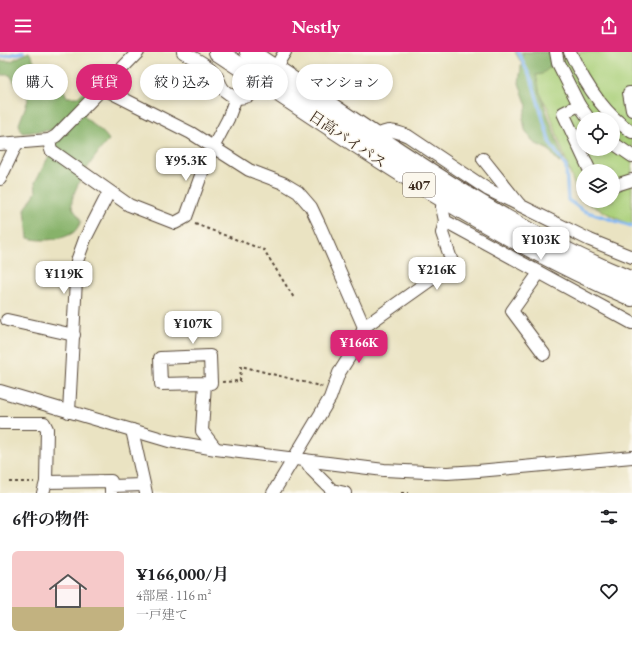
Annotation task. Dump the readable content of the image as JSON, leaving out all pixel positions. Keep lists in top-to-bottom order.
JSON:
{
  "streets": {
    "highway": ["日高バイパス", "407"]
  },
  "page": {
    "header": "Nestly",
    "chip": [
      "購入",
      "賃貸",
      "絞り込み",
      "新着",
      "マンション"
    ],
    "price": [
      "¥95.3K",
      "¥103K",
      "¥216K",
      "¥119K",
      "¥107K",
      "¥166K"
    ],
    "heading": "6件の物件",
    "list": [
      {
        "name": "¥166,000/月",
        "note": "4部屋 · 116 m² · 一戸建て"
      }
    ]
  }
}
